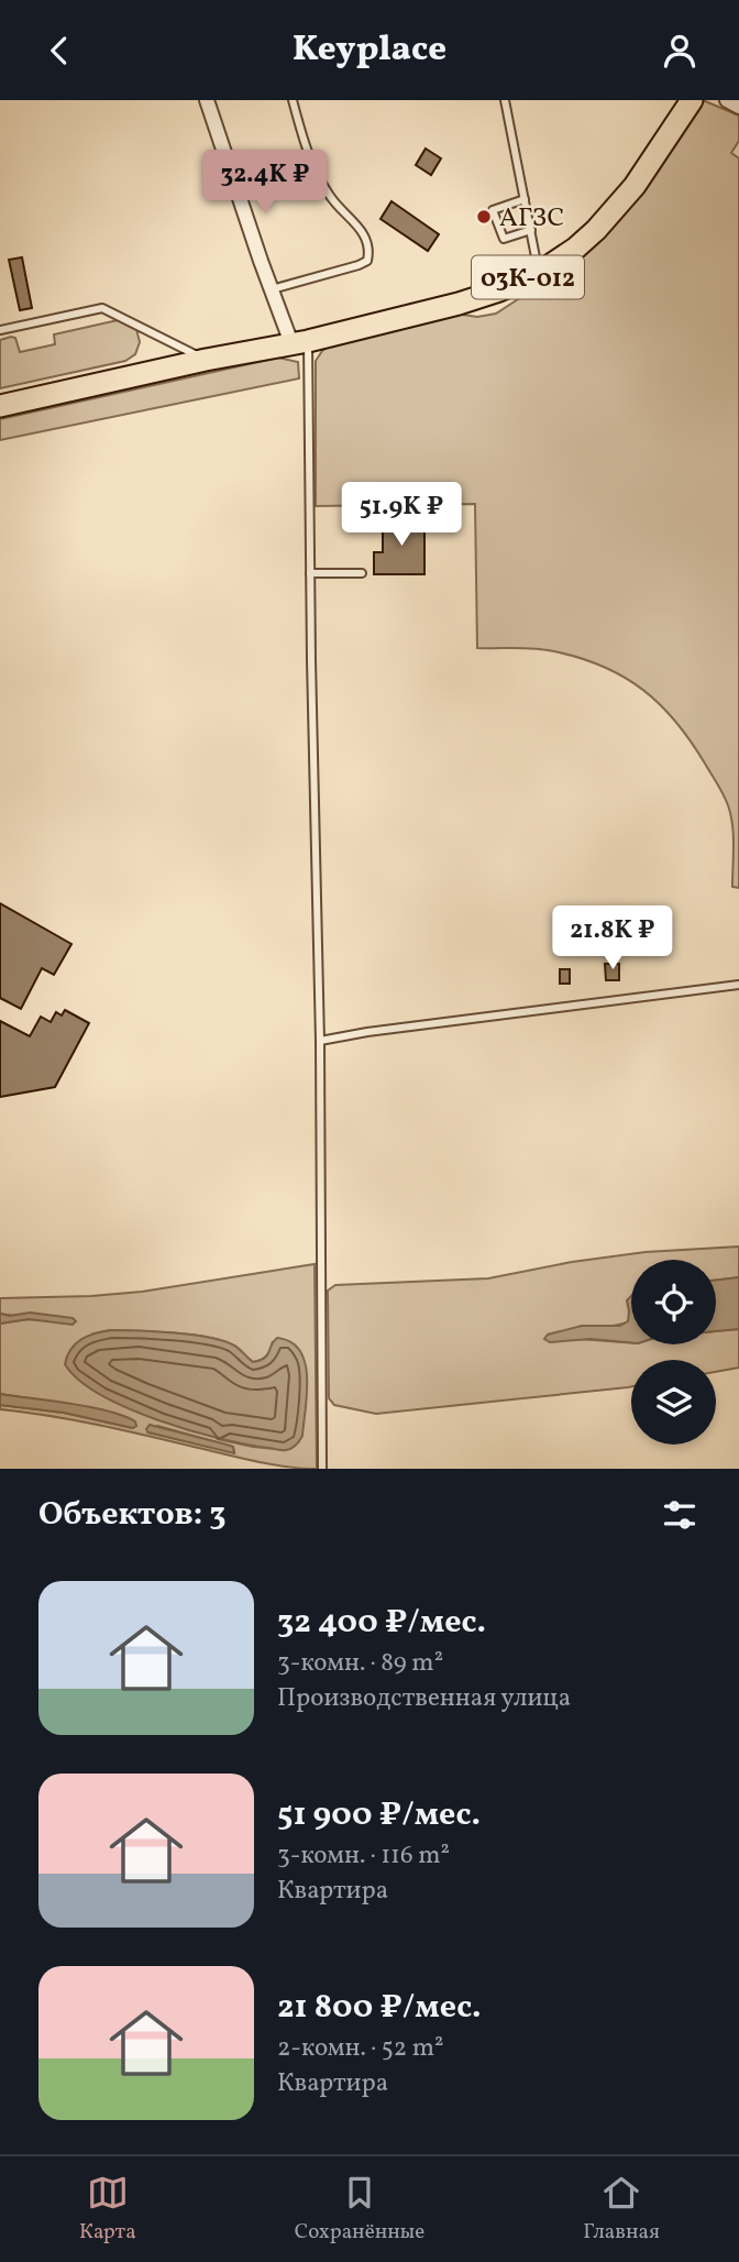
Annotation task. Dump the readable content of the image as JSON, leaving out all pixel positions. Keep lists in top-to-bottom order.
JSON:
{
  "streets": {
    "main road": ["03К-012"]
  },
  "places": ["АГЗС"],
  "page": {
    "header": "Keyplace",
    "price": ["32.4K ₽", "51.9K ₽", "21.8K ₽"],
    "heading": "Объектов: 3",
    "list": [
      {
        "name": "32 400 ₽/мес.",
        "note": "3-комн. · 89 m² · Производственная улица"
      },
      {
        "name": "51 900 ₽/мес.",
        "note": "3-комн. · 116 m² · Квартира"
      },
      {
        "name": "21 800 ₽/мес.",
        "note": "2-комн. · 52 m² · Квартира"
      }
    ],
    "tabs": ["Карта", "Сохранённые", "Главная"]
  }
}
